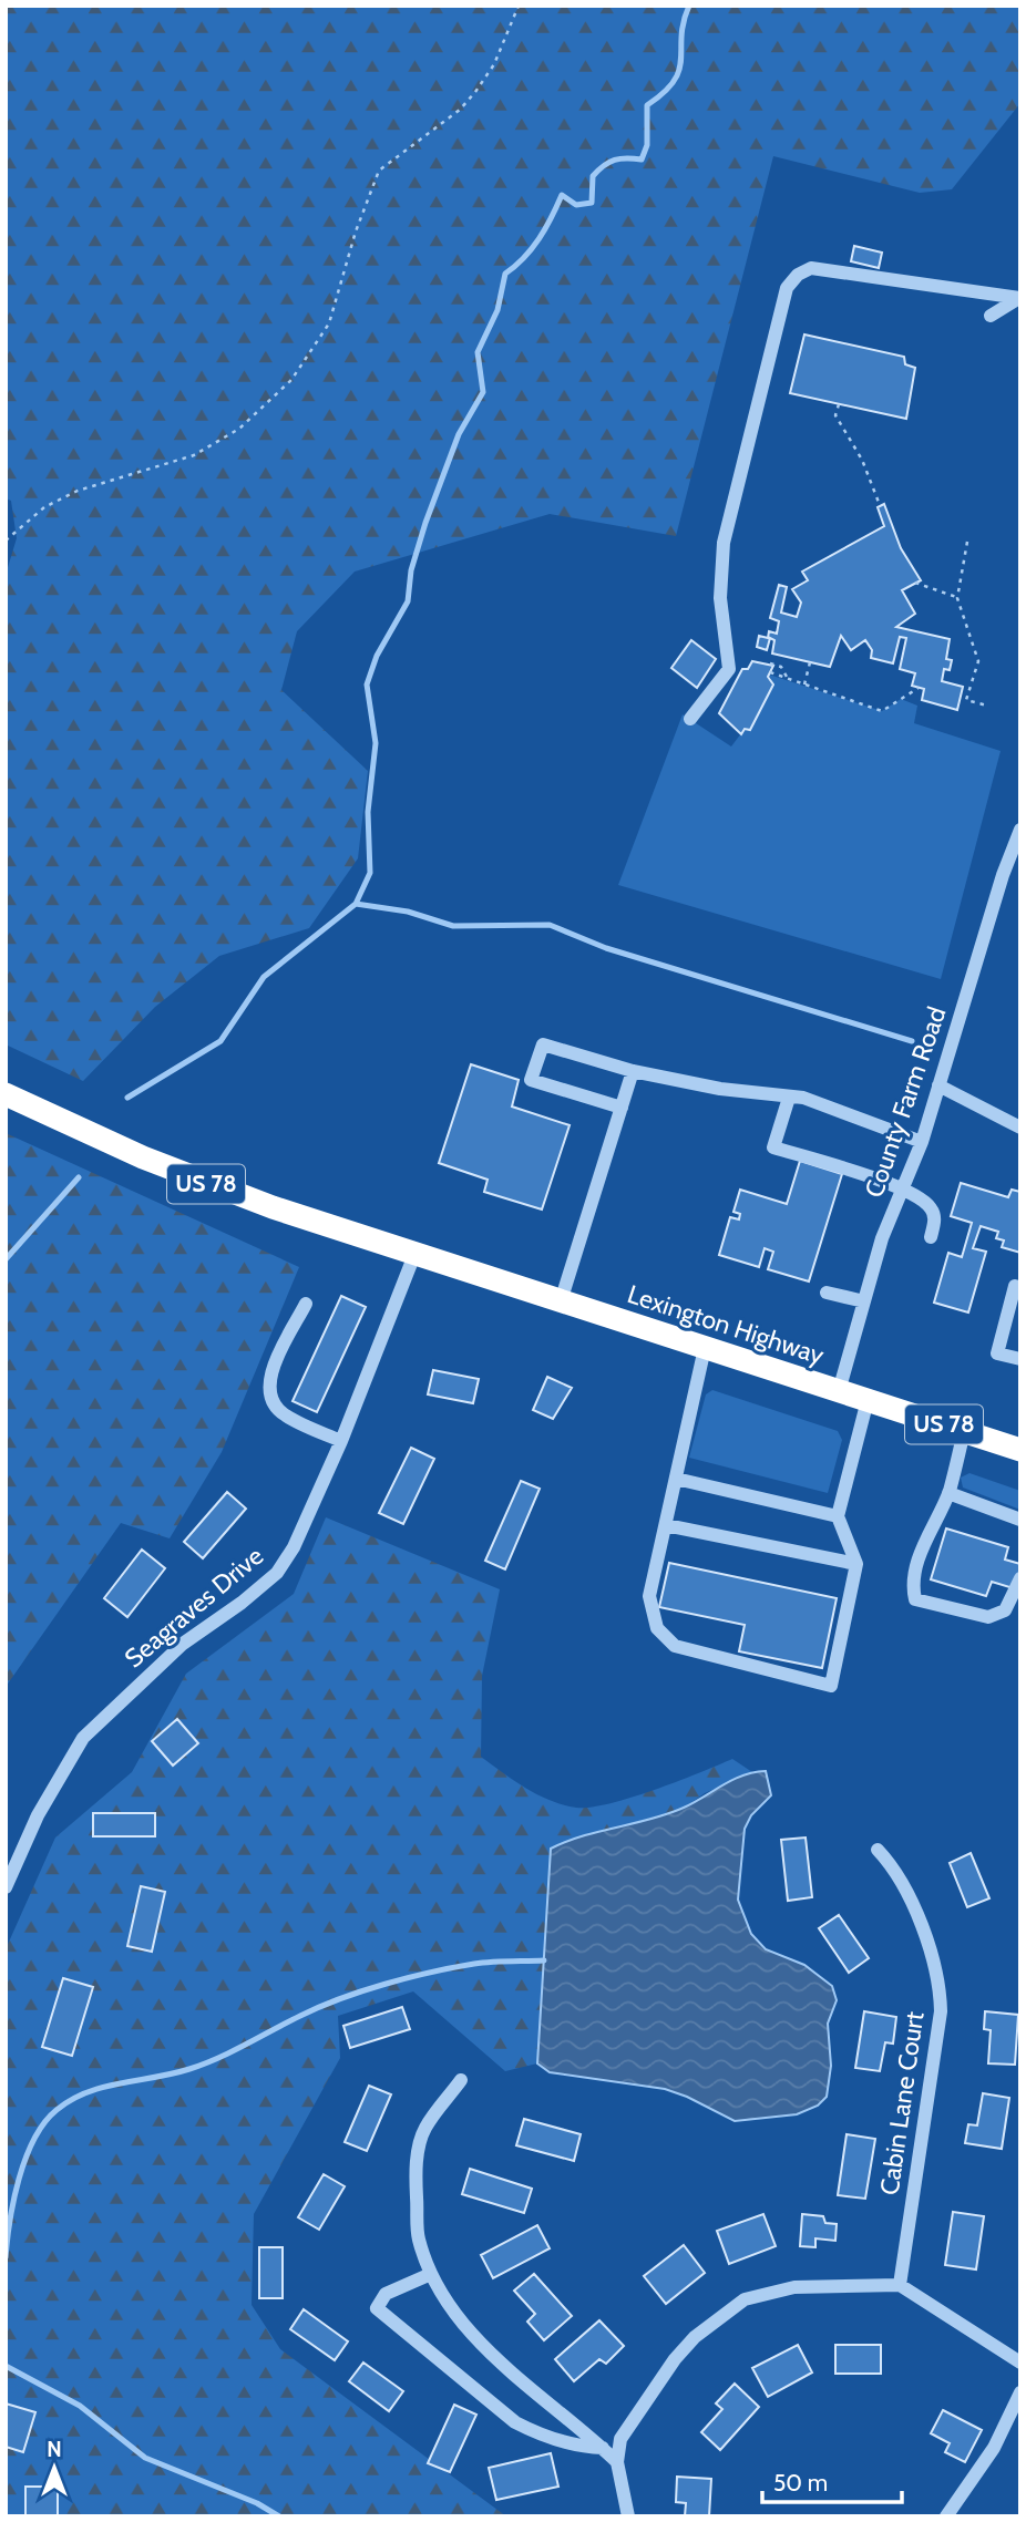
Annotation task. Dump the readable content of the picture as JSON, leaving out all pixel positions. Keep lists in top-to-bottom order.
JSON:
{
  "streets": {
    "highway": ["US 78", "Lexington Highway"],
    "street": ["County Farm Road", "Seagraves Drive", "Cabin Lane Court"]
  },
  "crossings": [
    ["County Farm Road", "Lexington Highway"],
    ["US 78", "Lexington Highway"],
    ["US 78", "Seagraves Drive"],
    ["Lexington Highway", "Seagraves Drive"]
  ],
  "scale_bar": "50 m",
  "north": "top"
}
